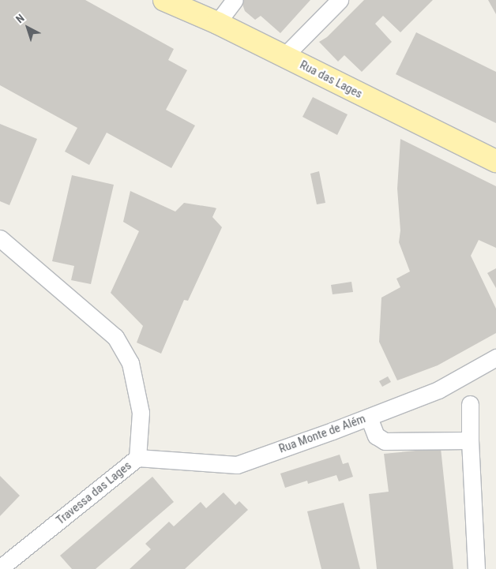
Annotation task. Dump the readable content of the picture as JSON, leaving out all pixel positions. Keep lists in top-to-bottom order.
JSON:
{
  "streets": {
    "main road": ["Rua das Lages"],
    "street": ["Rua Monte de Além", "Travessa das Lages"]
  },
  "crossings": [
    ["Rua Monte de Além", "Travessa das Lages"]
  ],
  "north": "top left"
}
